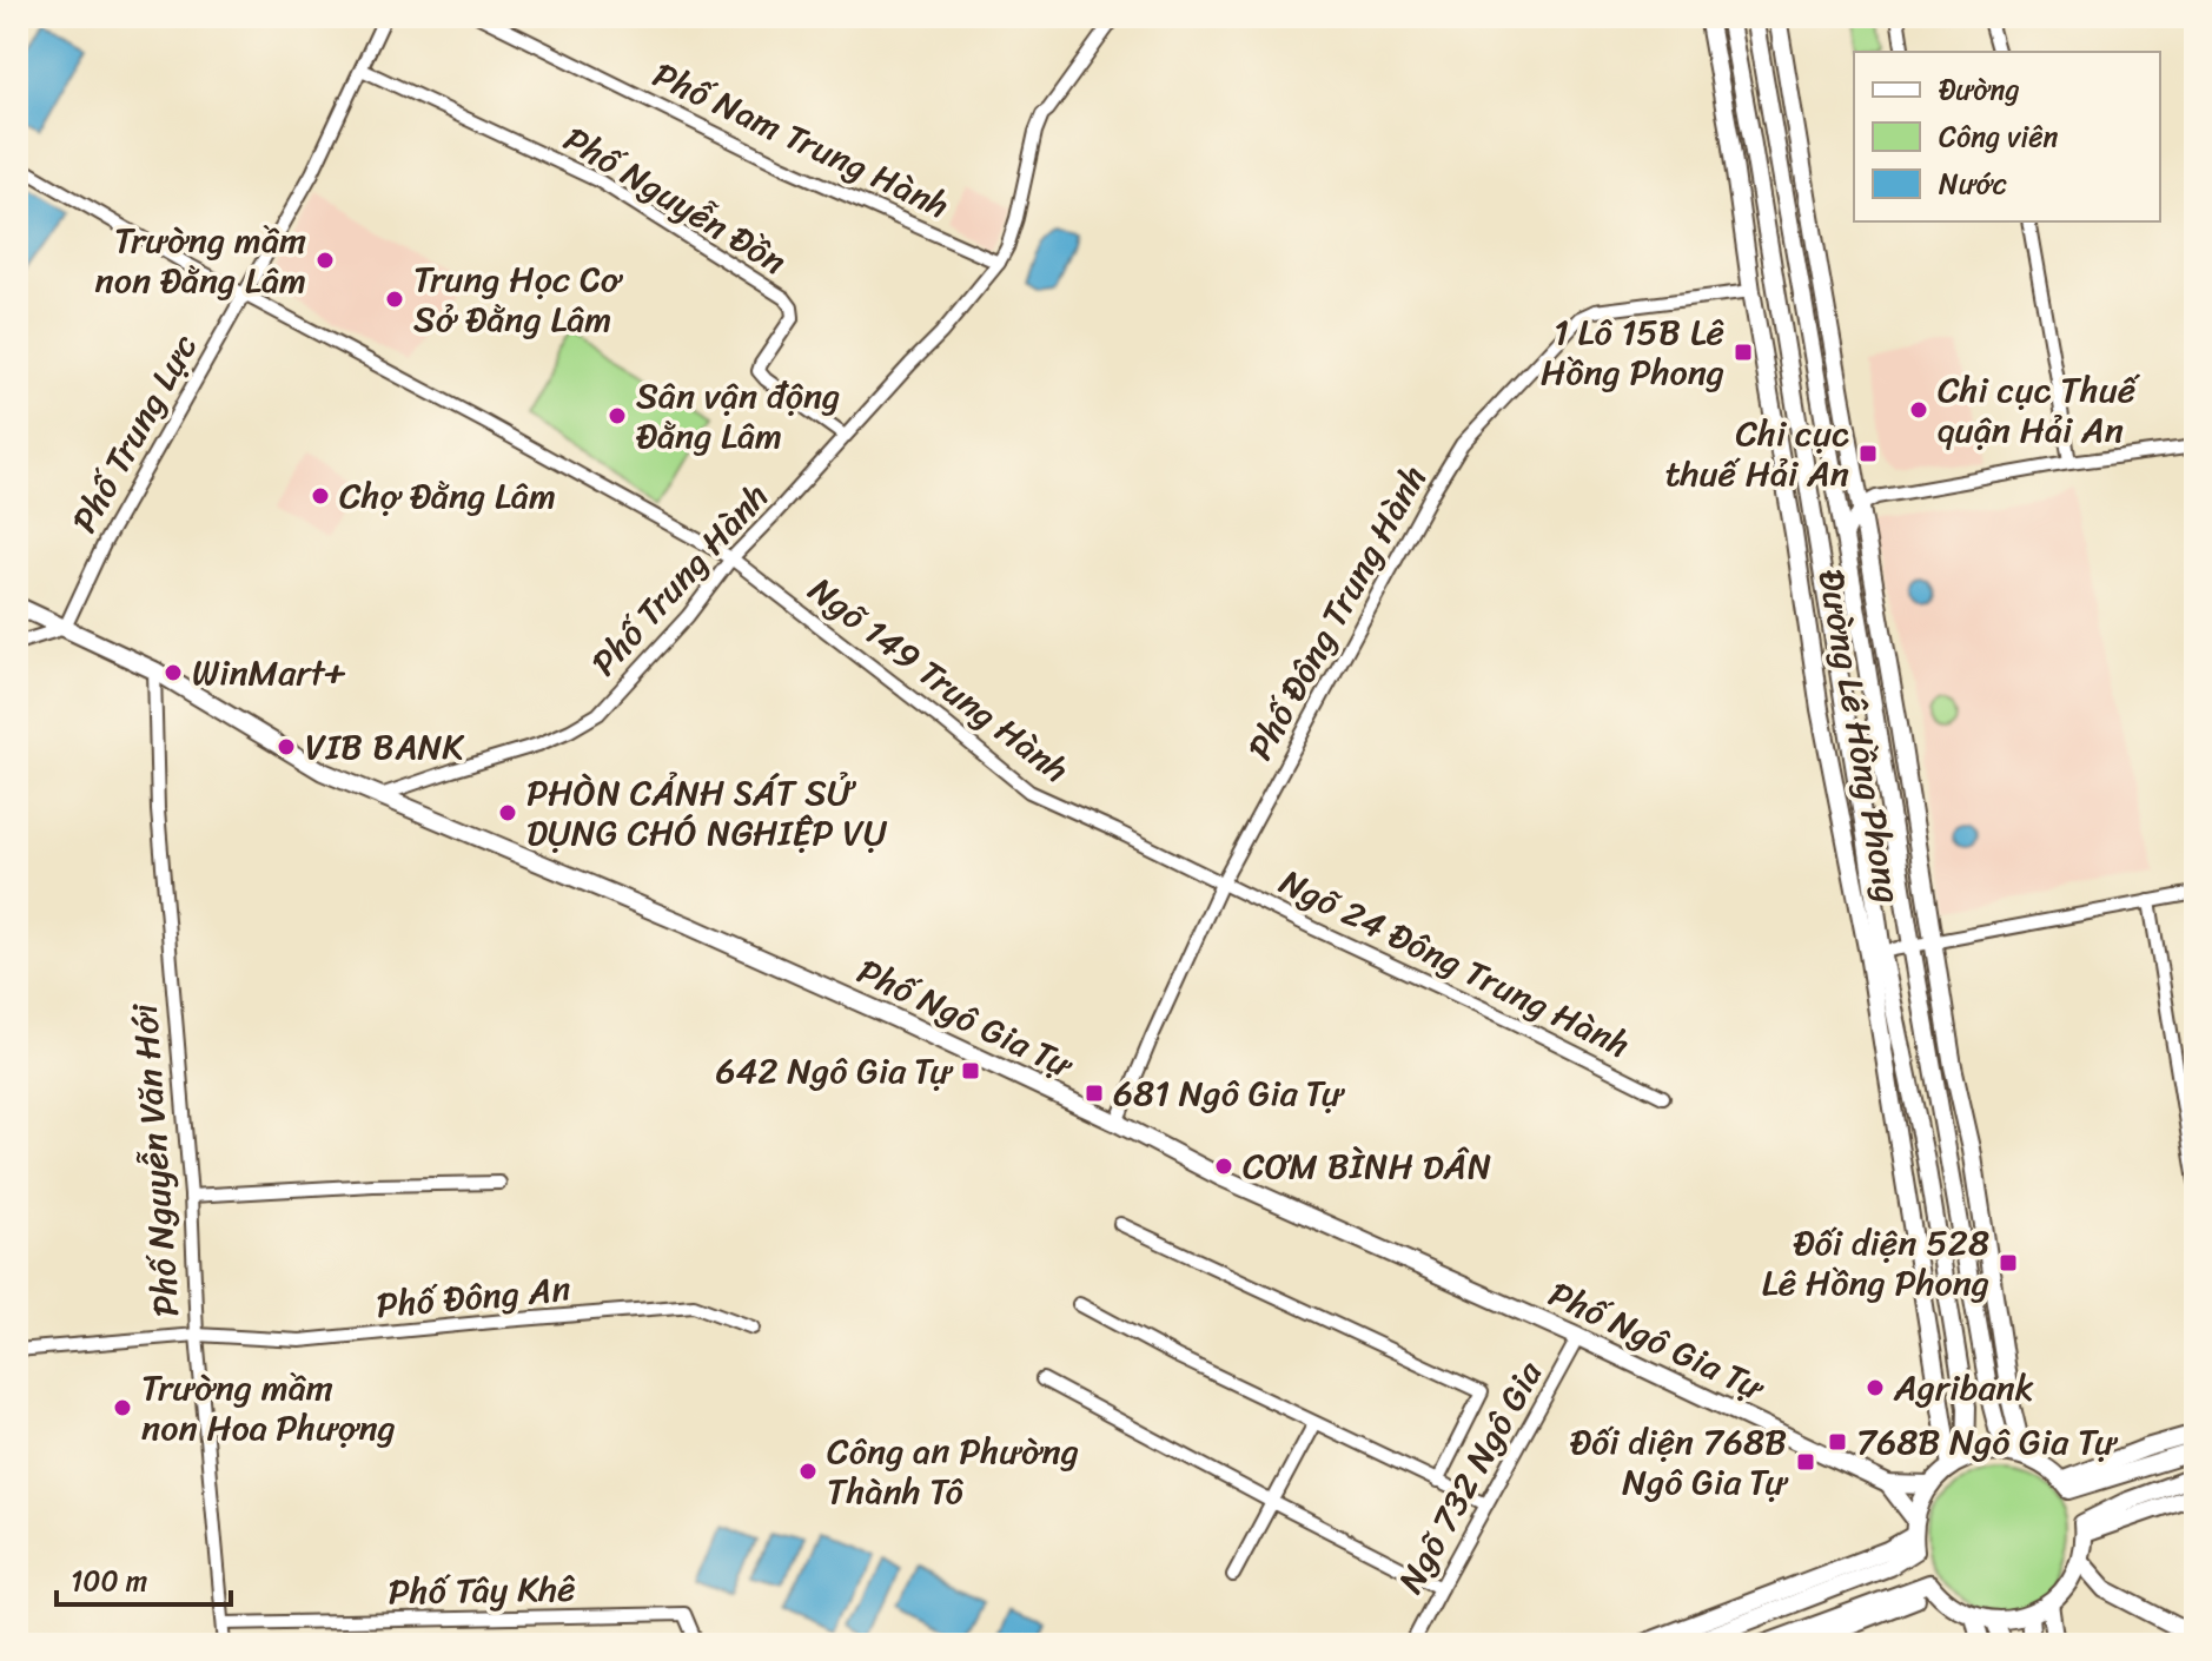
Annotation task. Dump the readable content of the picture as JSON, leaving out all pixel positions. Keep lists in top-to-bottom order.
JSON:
{
  "streets": {
    "main road": ["Đường Lê Hồng Phong", "Phố Ngô Gia Tự"],
    "street": [
      "Phố Nam Trung Hành",
      "Phố Nguyễn Đồn",
      "Phố Trung Lực",
      "Phố Trung Hành",
      "Phố Đông Trung Hành",
      "Ngõ 149 Trung Hành",
      "Ngõ 24 Đông Trung Hành",
      "Phố Nguyễn Văn Hới",
      "Phố Đông An",
      "Ngõ 732 Ngô Gia",
      "Phố Tây Khê"
    ]
  },
  "crossings": [
    ["Phố Nam Trung Hành", "Phố Trung Hành"],
    ["Phố Nguyễn Đồn", "Phố Trung Lực"],
    ["Phố Nguyễn Đồn", "Phố Trung Hành"],
    ["Phố Trung Lực", "Ngõ 149 Trung Hành"],
    ["Phố Trung Lực", "Phố Ngô Gia Tự"],
    ["Phố Trung Hành", "Ngõ 149 Trung Hành"],
    ["Phố Trung Hành", "Phố Ngô Gia Tự"],
    ["Phố Đông Trung Hành", "Ngõ 149 Trung Hành"],
    ["Phố Đông Trung Hành", "Đường Lê Hồng Phong"],
    ["Phố Đông Trung Hành", "Ngõ 24 Đông Trung Hành"],
    ["Phố Đông Trung Hành", "Phố Ngô Gia Tự"],
    ["Ngõ 149 Trung Hành", "Ngõ 24 Đông Trung Hành"],
    ["Phố Ngô Gia Tự", "Phố Nguyễn Văn Hới"],
    ["Phố Ngô Gia Tự", "Ngõ 732 Ngô Gia"],
    ["Phố Nguyễn Văn Hới", "Phố Đông An"],
    ["Phố Nguyễn Văn Hới", "Phố Tây Khê"]
  ],
  "places": {
    "other": [
      "Trường mầm non Đằng Lâm",
      "Trung Học Cơ Sở Đằng Lâm",
      "Chi cục Thuế quận Hải An",
      "Sân vận động Đằng Lâm",
      "Chợ Đằng Lâm",
      "WinMart+",
      "VIB BANK",
      "PHÒN CẢNH SÁT SỬ DỤNG CHÓ NGHIỆP VỤ",
      "CƠM BÌNH DÂN",
      "Agribank",
      "Trường mầm non Hoa Phượng",
      "Công an Phường Thành Tô"
    ],
    "transit": [
      "1 Lô 15B Lê Hồng Phong",
      "Chi cục thuế Hải An",
      "642 Ngô Gia Tự",
      "681 Ngô Gia Tự",
      "Đối diện 528 Lê Hồng Phong",
      "768B Ngô Gia Tự",
      "Đối diện 768B Ngô Gia Tự"
    ]
  },
  "legend": ["Đường", "Công viên", "Nước"],
  "scale_bar": "100 m"
}
